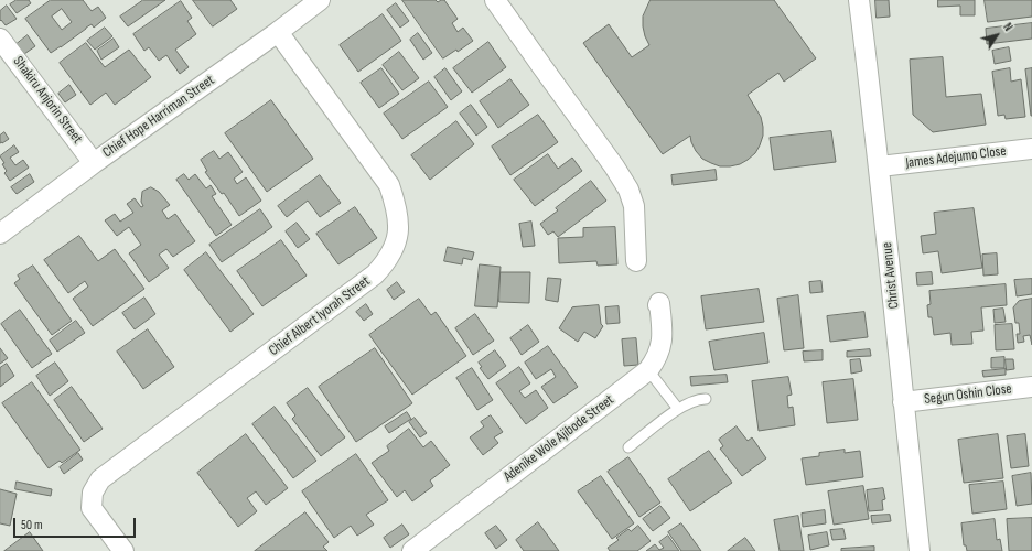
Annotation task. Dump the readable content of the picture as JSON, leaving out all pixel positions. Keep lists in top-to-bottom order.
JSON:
{
  "streets": {
    "street": [
      "Shakiru Anjorin Street",
      "Chief Hope Harriman Street",
      "James Adejumo Close",
      "Christ Avenue",
      "Chief Albert Iyorah Street",
      "Segun Oshin Close",
      "Adenike Wole Ajibode Street"
    ]
  },
  "crossings": [
    ["Shakiru Anjorin Street", "Chief Hope Harriman Street"],
    ["Chief Hope Harriman Street", "Chief Albert Iyorah Street"],
    ["James Adejumo Close", "Christ Avenue"],
    ["Christ Avenue", "Segun Oshin Close"]
  ],
  "scale_bar": "50 m",
  "north": "top right"
}
